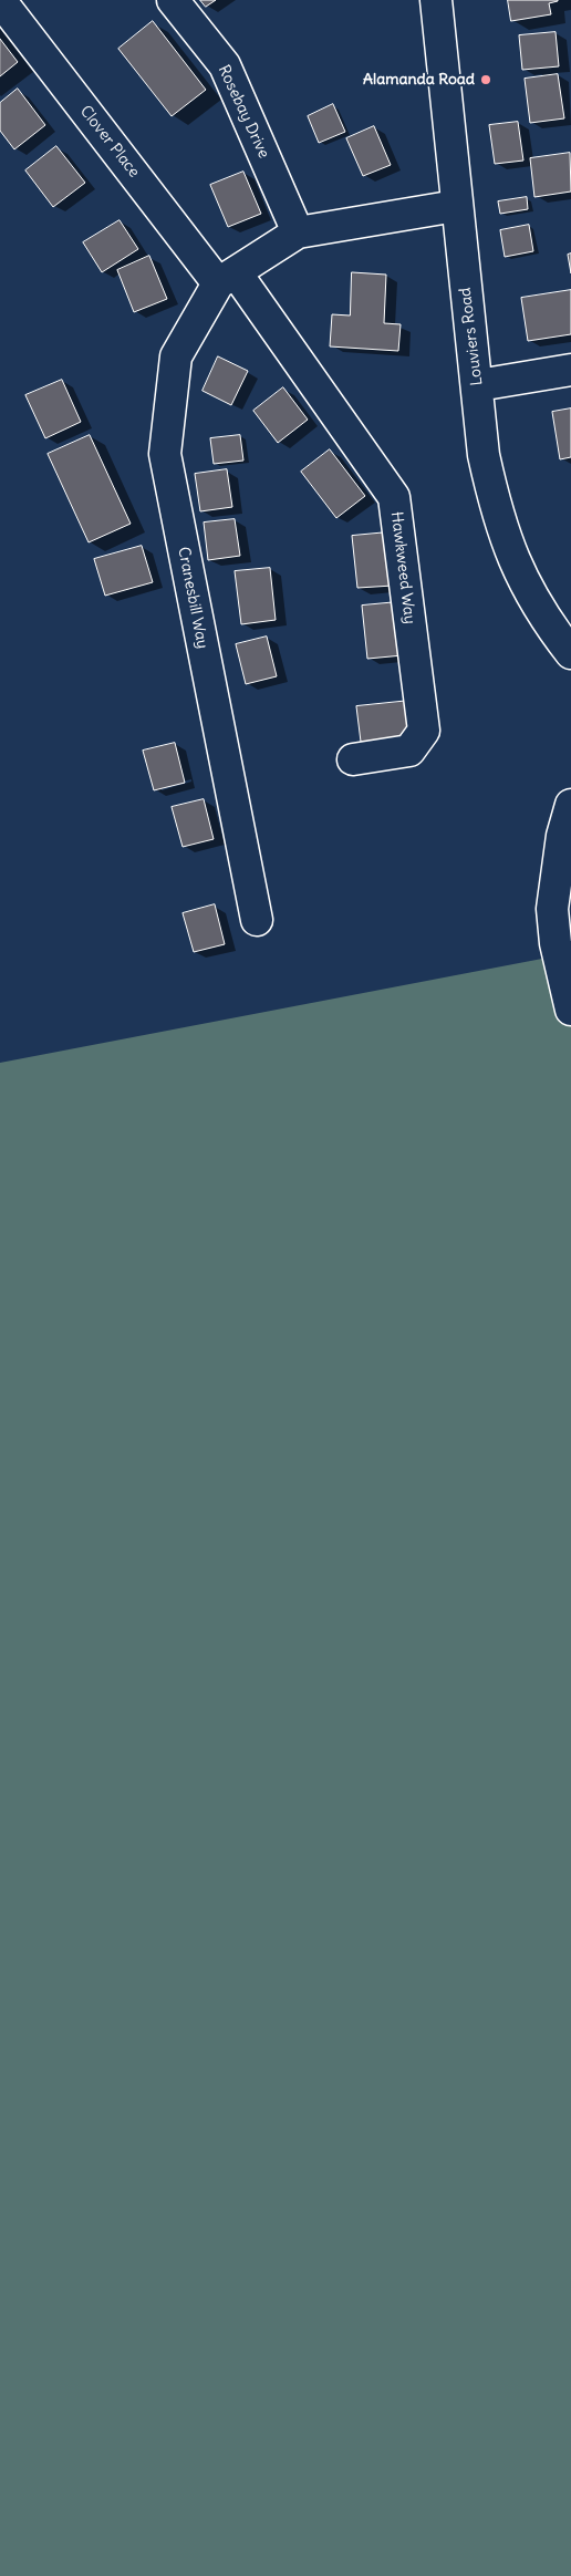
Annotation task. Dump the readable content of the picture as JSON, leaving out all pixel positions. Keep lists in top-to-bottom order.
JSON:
{
  "streets": {
    "street": [
      "Rosebay Drive",
      "Clover Place",
      "Louviers Road",
      "Hawkweed Way",
      "Cranesbill Way"
    ]
  },
  "crossings": [
    ["Clover Place", "Hawkweed Way"],
    ["Clover Place", "Cranesbill Way"],
    ["Hawkweed Way", "Cranesbill Way"]
  ],
  "places": ["Alamanda Road"]
}
